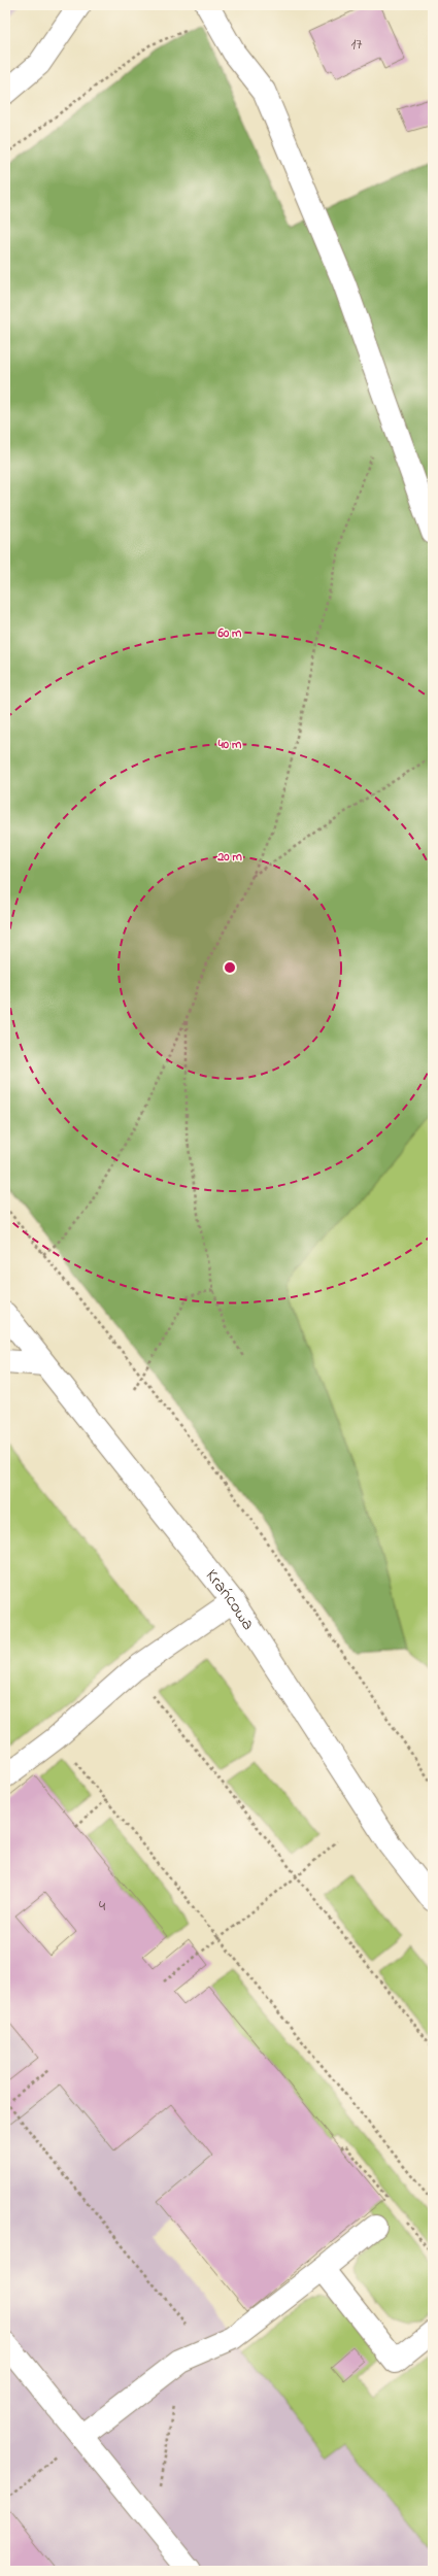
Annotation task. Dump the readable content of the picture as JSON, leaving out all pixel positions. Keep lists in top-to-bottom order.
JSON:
{
  "streets": {
    "street": ["Krańcowa"]
  },
  "house_numbers": ["17", "4"],
  "rings": ["60 m", "40 m", "20 m"]
}
